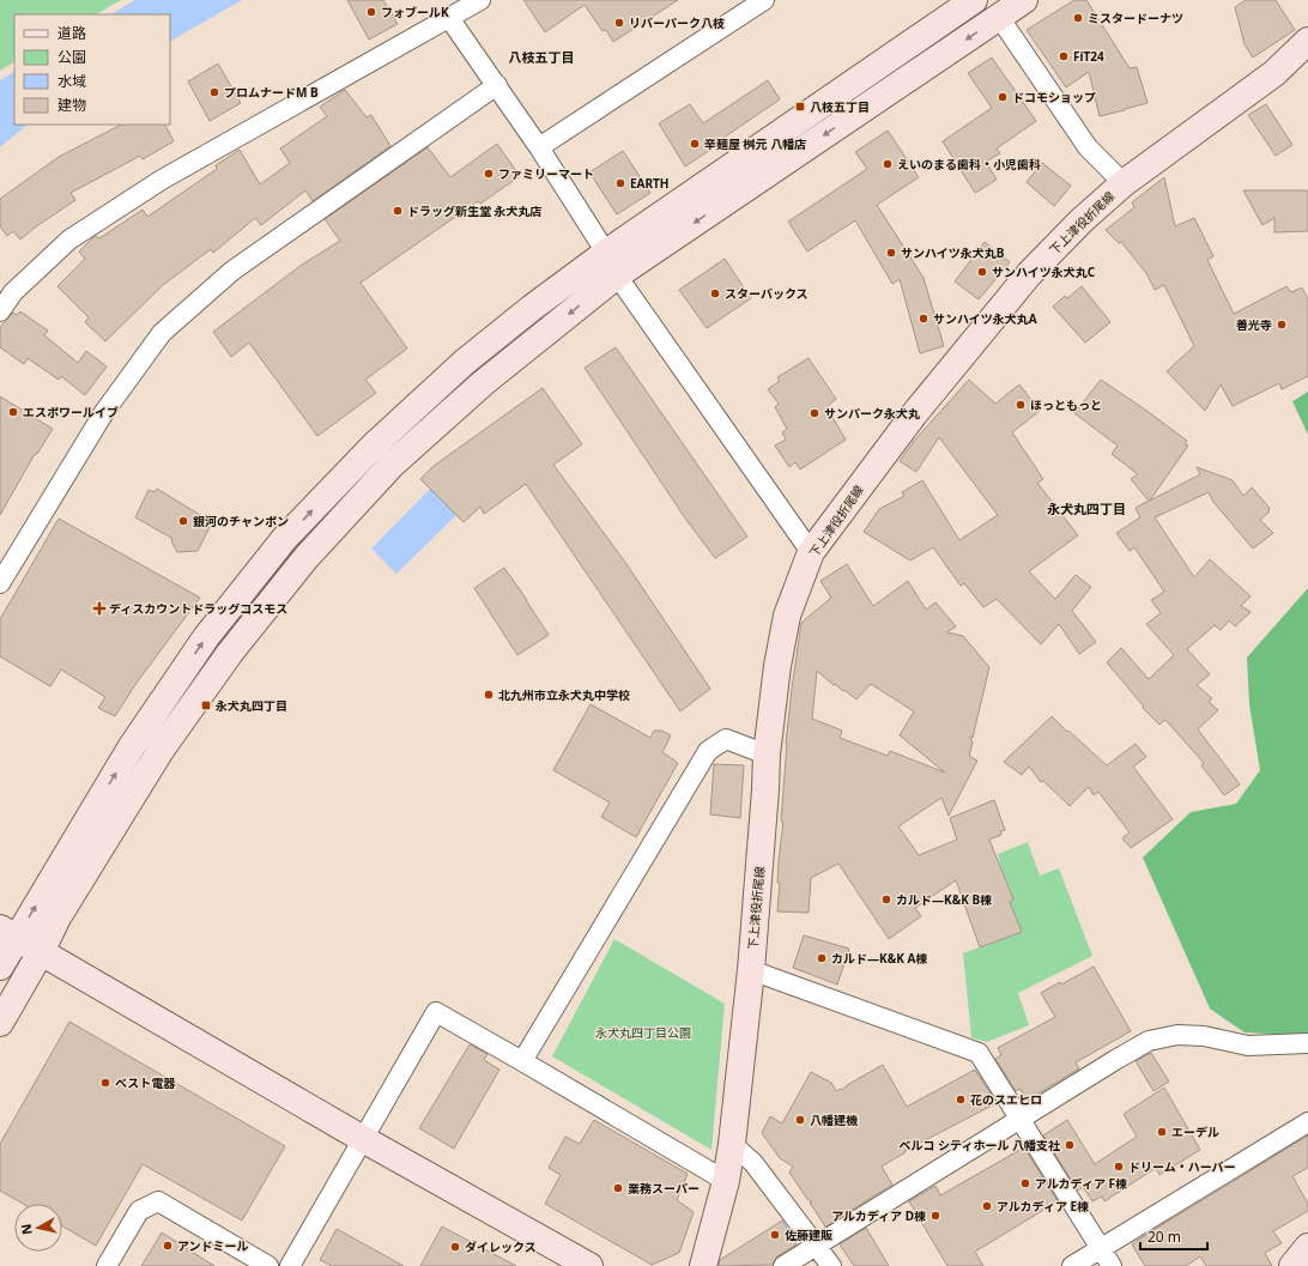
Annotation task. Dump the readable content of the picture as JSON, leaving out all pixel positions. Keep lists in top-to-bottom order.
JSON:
{
  "streets": {
    "street": ["下上津役折尾線"]
  },
  "districts": ["八枝五丁目", "永犬丸四丁目"],
  "parks": ["永犬丸四丁目公園"],
  "places": {
    "other": [
      "フォブールK",
      "ミスタードーナツ",
      "リバーパーク八枝",
      "FiT24",
      "プロムナードM B",
      "ドコモショップ",
      "辛麺屋 桝元 八幡店",
      "えいのまる歯科・小児歯科",
      "ファミリーマート",
      "EARTH",
      "ドラッグ新生堂 永犬丸店",
      "サンハイツ永犬丸B",
      "サンハイツ永犬丸C",
      "スターバックス",
      "サンハイツ永犬丸A",
      "善光寺",
      "ほっともっと",
      "エスポワールイブ",
      "サンパーク永犬丸",
      "銀河のチャンポン",
      "北九州市立永犬丸中学校",
      "カルド―K&K B棟",
      "カルド―K&K A棟",
      "ベスト電器",
      "花のスエヒロ",
      "八幡建機",
      "エーデル",
      "ベルコ シティホール 八幡支社",
      "ドリーム・ハーバー",
      "アルカディア F棟",
      "業務スーパー",
      "アルカディア E棟",
      "アルカディア D棟",
      "佐藤建販",
      "アンドミール",
      "ダイレックス"
    ],
    "transit": ["八枝五丁目", "永犬丸四丁目"],
    "health": ["ディスカウントドラッグコスモス"]
  },
  "legend": [
    "道路",
    "公園",
    "水域",
    "建物"
  ],
  "scale_bar": "20 m",
  "north": "left"
}
